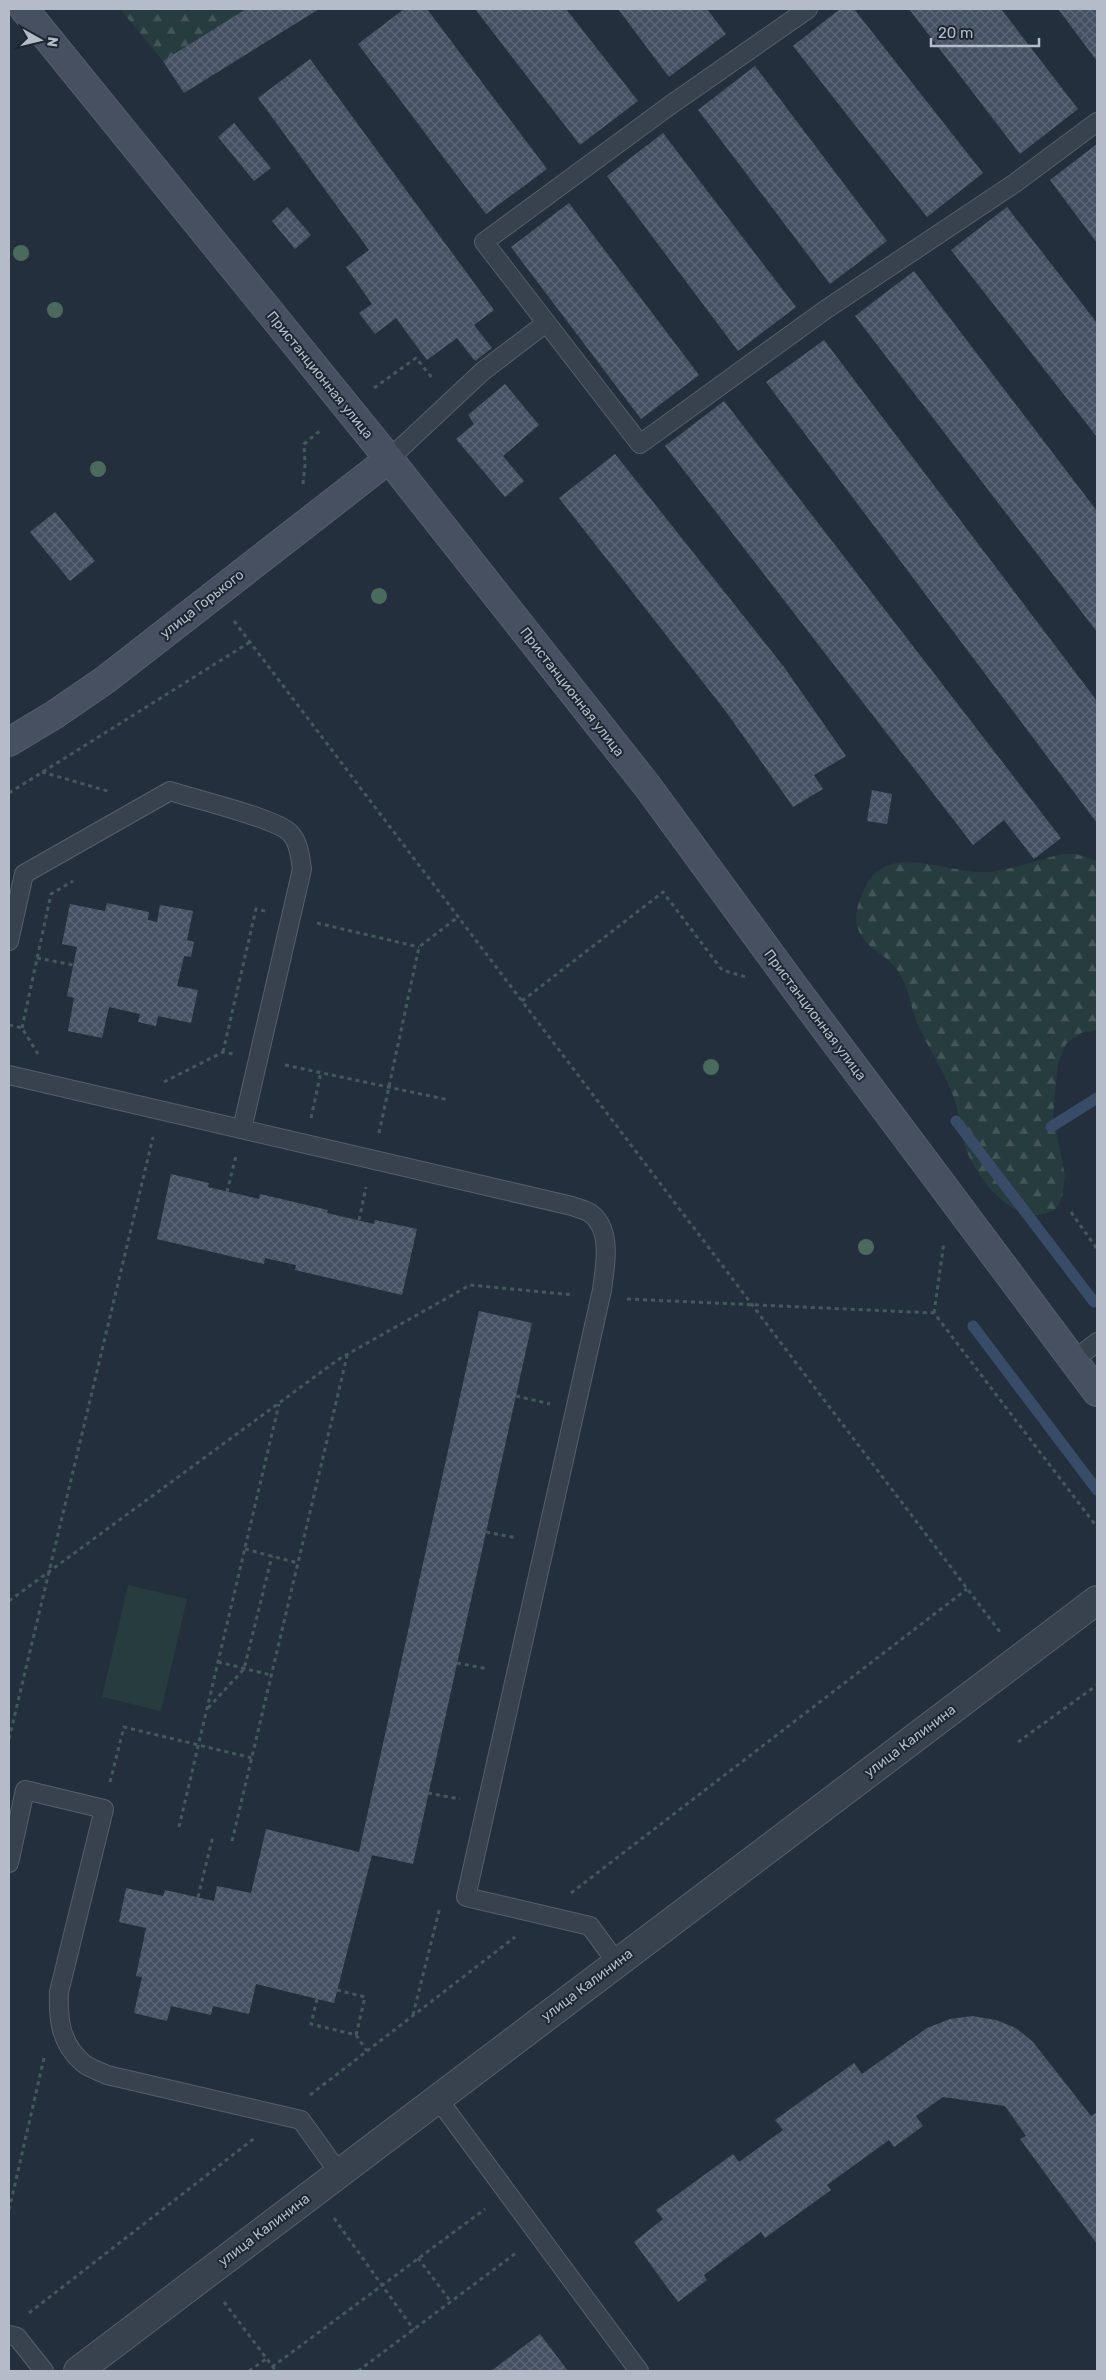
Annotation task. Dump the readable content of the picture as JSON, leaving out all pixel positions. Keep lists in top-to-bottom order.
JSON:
{
  "streets": {
    "main road": ["Пристанционная улица", "улица Горького"],
    "street": ["улица Калинина"]
  },
  "crossings": [
    ["Пристанционная улица", "улица Горького"]
  ],
  "scale_bar": "20 m",
  "north": "right"
}
